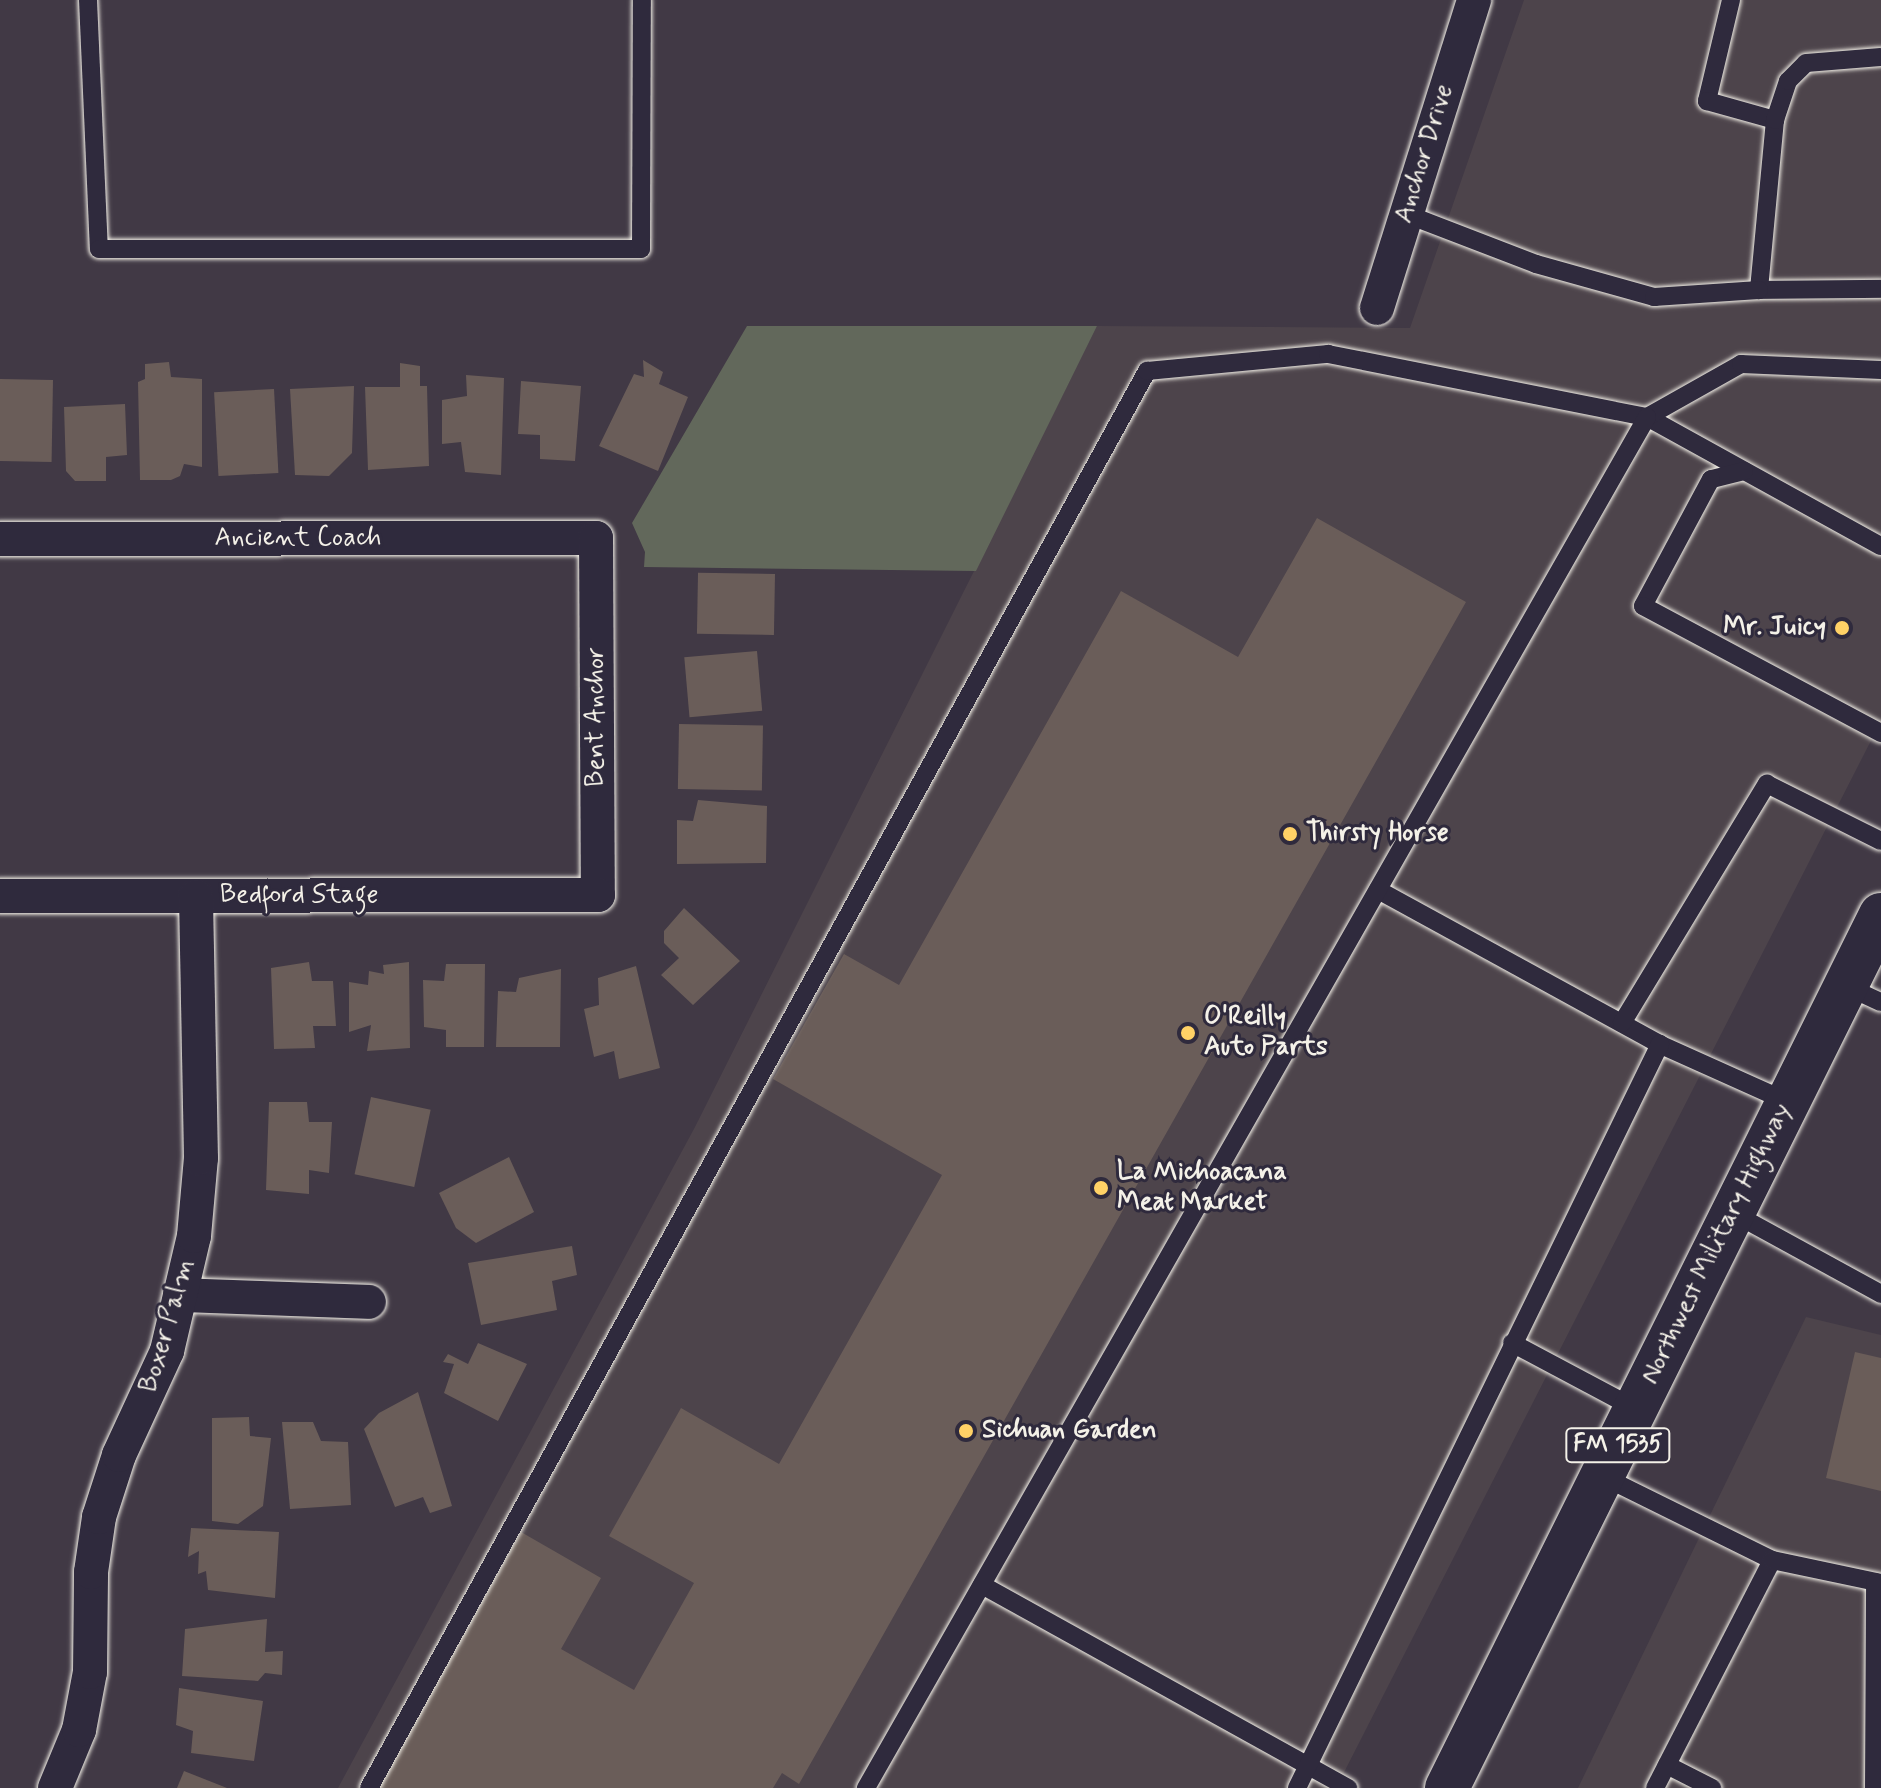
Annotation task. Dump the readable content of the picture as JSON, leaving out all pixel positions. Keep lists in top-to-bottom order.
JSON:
{
  "streets": {
    "main road": ["Northwest Military Highway", "FM 1535"],
    "street": [
      "Anchor Drive",
      "Ancient Coach",
      "Bent Anchor",
      "Bedford Stage",
      "Boxer Palm"
    ]
  },
  "crossings": [
    ["Ancient Coach", "Bent Anchor"],
    ["Bent Anchor", "Bedford Stage"],
    ["Bedford Stage", "Boxer Palm"]
  ],
  "places": [
    "Mr. Juicy",
    "Thirsty Horse",
    "O'Reilly Auto Parts",
    "La Michoacana Meat Market",
    "Sichuan Garden"
  ]
}
